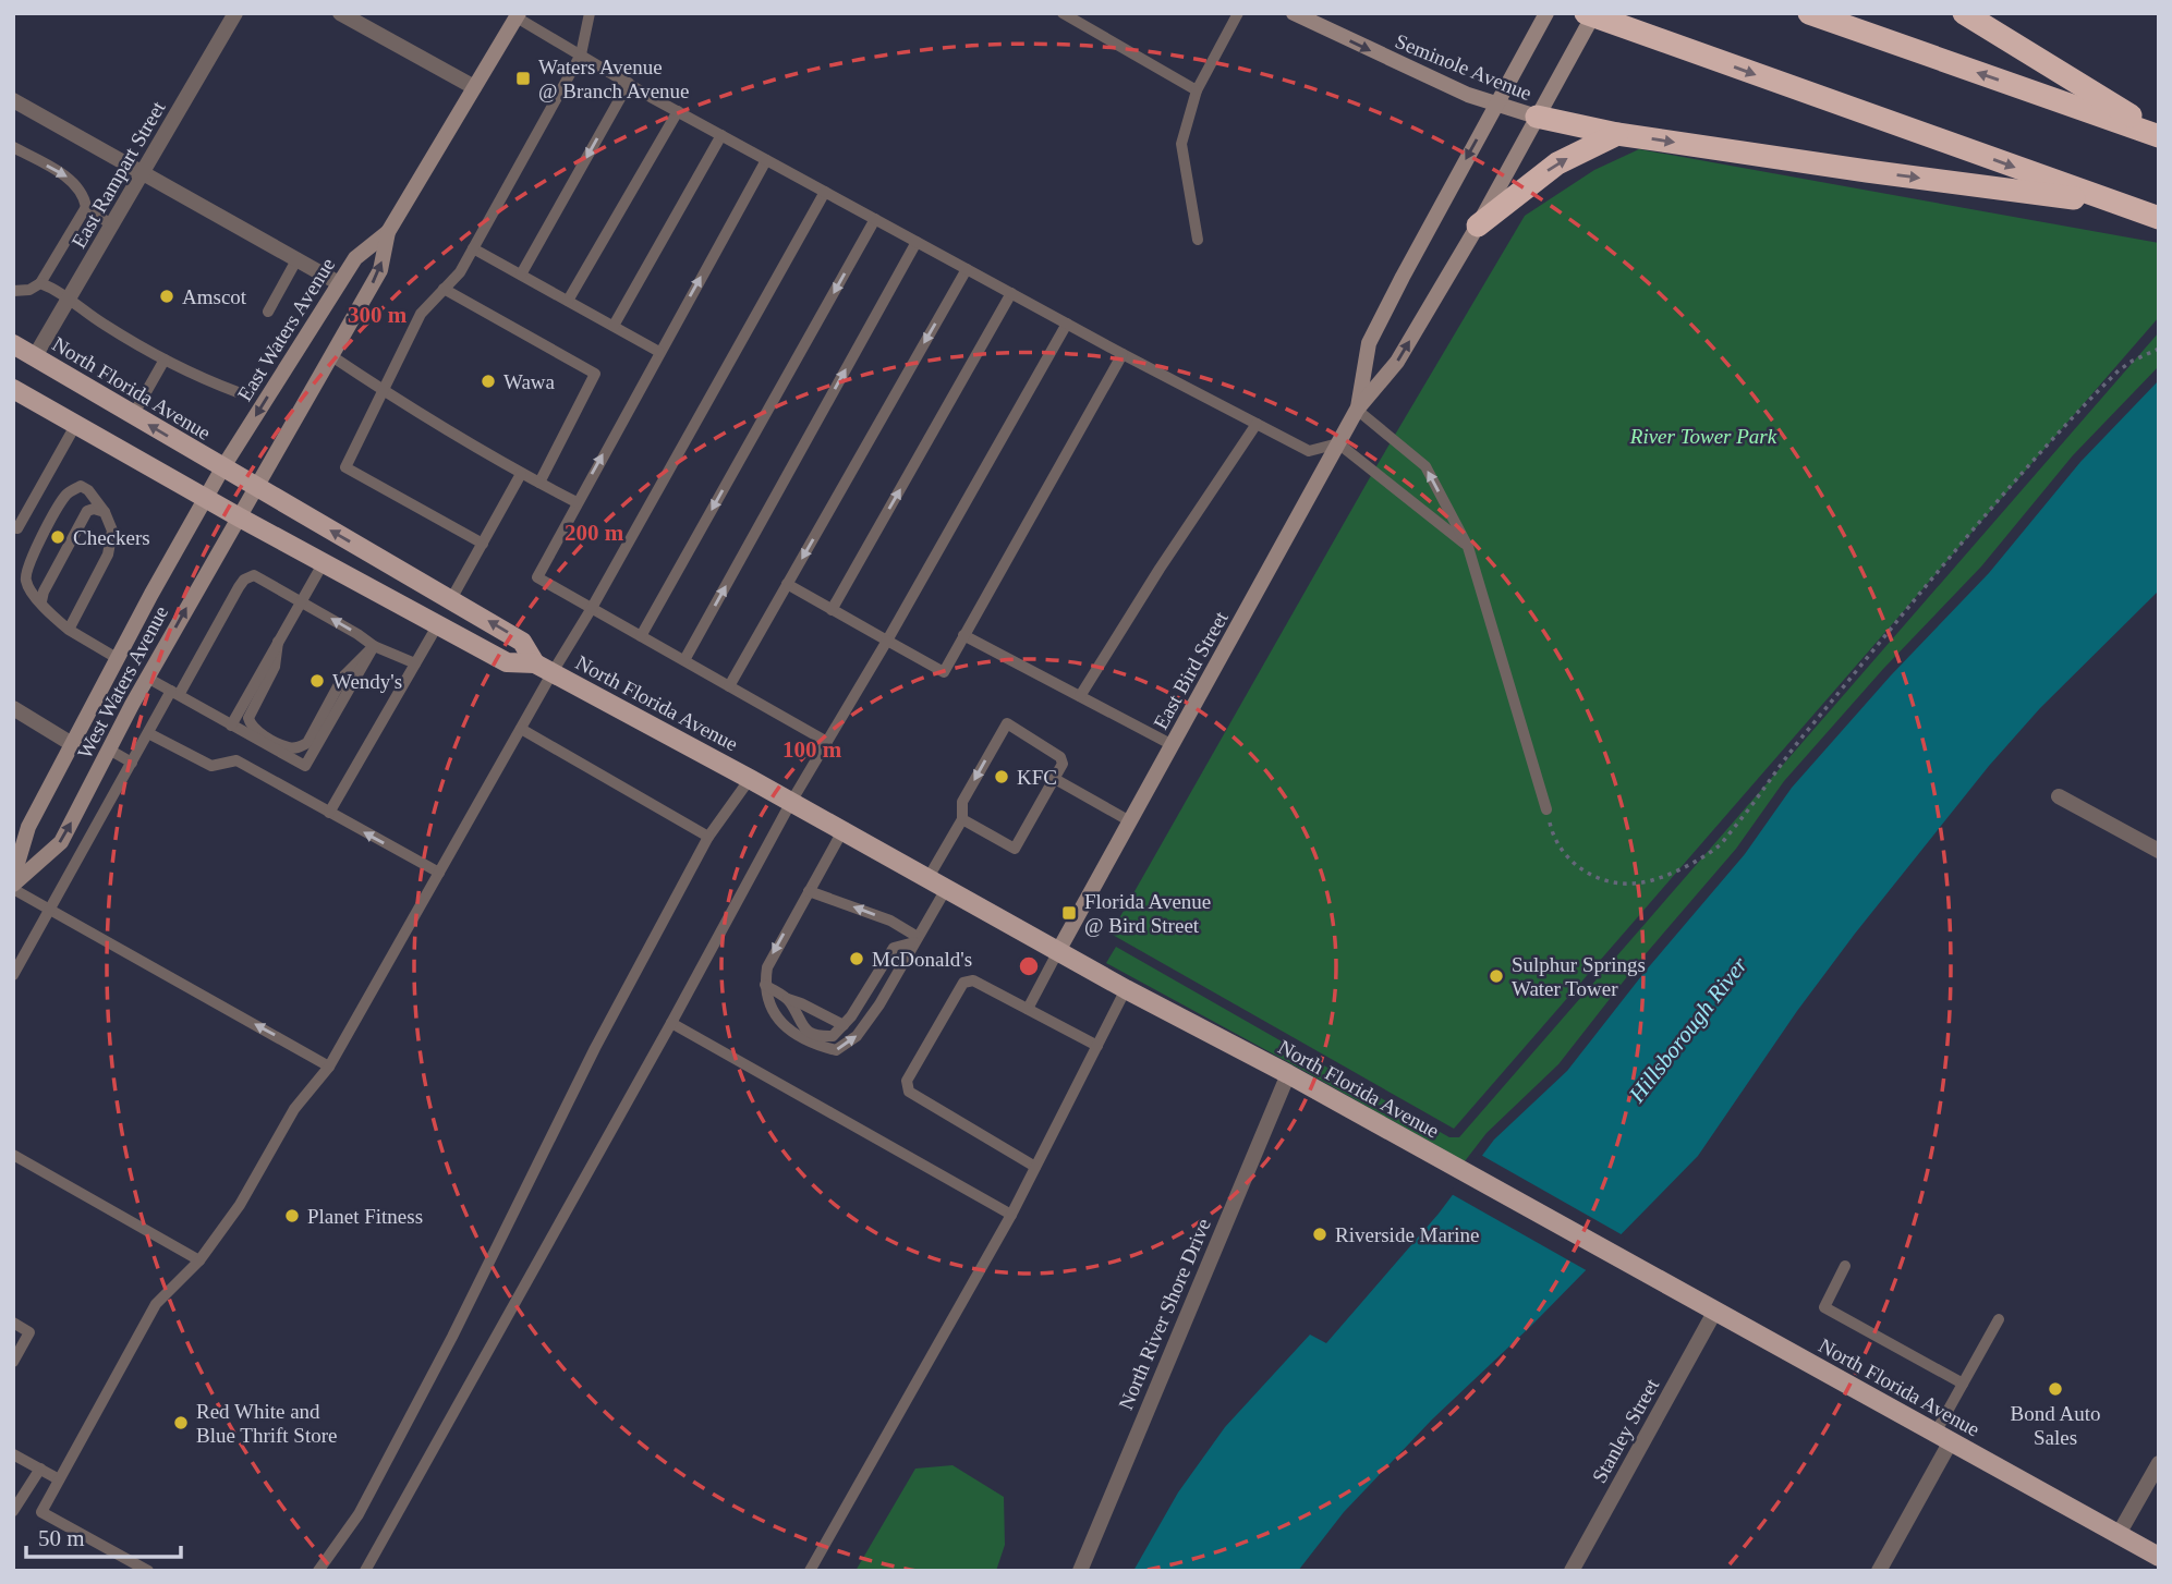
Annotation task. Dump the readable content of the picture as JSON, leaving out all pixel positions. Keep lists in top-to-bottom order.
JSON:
{
  "streets": {
    "main road": [
      "Seminole Avenue",
      "East Waters Avenue",
      "North Florida Avenue",
      "East Bird Street",
      "West Waters Avenue"
    ],
    "street": ["East Rampart Street", "North River Shore Drive", "Stanley Street"]
  },
  "crossings": [
    ["Seminole Avenue", "East Bird Street"],
    ["East Rampart Street", "North Florida Avenue"],
    ["East Waters Avenue", "North Florida Avenue"],
    ["East Waters Avenue", "West Waters Avenue"],
    ["North Florida Avenue", "East Bird Street"],
    ["North Florida Avenue", "West Waters Avenue"],
    ["North Florida Avenue", "North River Shore Drive"],
    ["North Florida Avenue", "Stanley Street"]
  ],
  "one_way": ["Seminole Avenue"],
  "water": ["Hillsborough River"],
  "parks": ["River Tower Park"],
  "places": {
    "transit": ["Waters Avenue @ Branch Avenue", "Florida Avenue @ Bird Street"],
    "other": [
      "Amscot",
      "Wawa",
      "Checkers",
      "Wendy's",
      "KFC",
      "McDonald's",
      "Sulphur Springs Water Tower",
      "Planet Fitness",
      "Riverside Marine",
      "Bond Auto Sales",
      "Red White and Blue Thrift Store"
    ]
  },
  "scale_bar": "50 m",
  "rings": ["300 m", "200 m", "100 m"]
}
